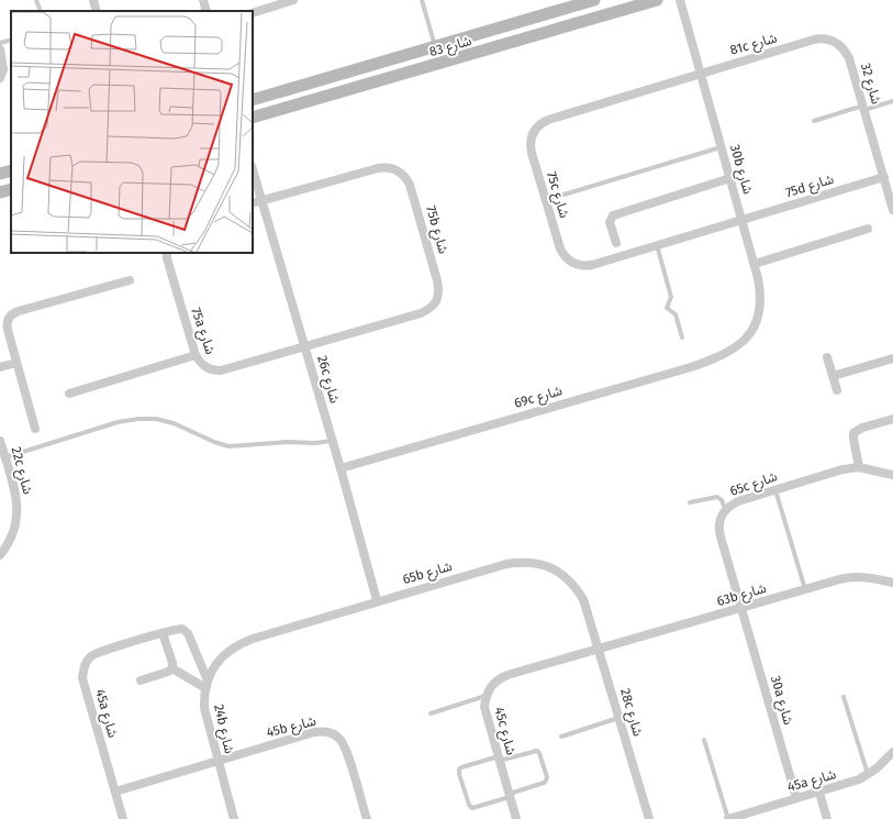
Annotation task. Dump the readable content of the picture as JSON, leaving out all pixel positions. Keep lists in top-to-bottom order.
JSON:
{
  "streets": {
    "street": [
      "81c شارع",
      "شارع 83",
      "شارع 32",
      "30b شارع",
      "75d شارع",
      "75c شارع",
      "75b شارع",
      "75a شارع",
      "26c شارع",
      "69c شارع",
      "22c شارع",
      "65c شارع",
      "65b شارع",
      "63b شارع",
      "30a شارع",
      "28c شارع",
      "45a شارع",
      "45b شارع",
      "24b شارع",
      "45c شارع"
    ]
  },
  "crossings": [
    ["81c شارع", "شارع 32"],
    ["81c شارع", "30b شارع"],
    ["81c شارع", "75c شارع"],
    ["شارع 32", "75d شارع"],
    ["30b شارع", "75d شارع"],
    ["30b شارع", "75c شارع"],
    ["30b شارع", "69c شارع"],
    ["75d شارع", "75c شارع"],
    ["75b شارع", "75a شارع"],
    ["75b شارع", "26c شارع"],
    ["75a شارع", "26c شارع"],
    ["26c شارع", "69c شارع"],
    ["26c شارع", "65b شارع"],
    ["65c شارع", "63b شارع"],
    ["65c شارع", "30a شارع"],
    ["65b شارع", "28c شارع"],
    ["65b شارع", "24b شارع"],
    ["63b شارع", "30a شارع"],
    ["63b شارع", "28c شارع"],
    ["63b شارع", "45c شارع"],
    ["30a شارع", "45a شارع"],
    ["28c شارع", "45c شارع"],
    ["45b شارع", "24b شارع"]
  ]
}
